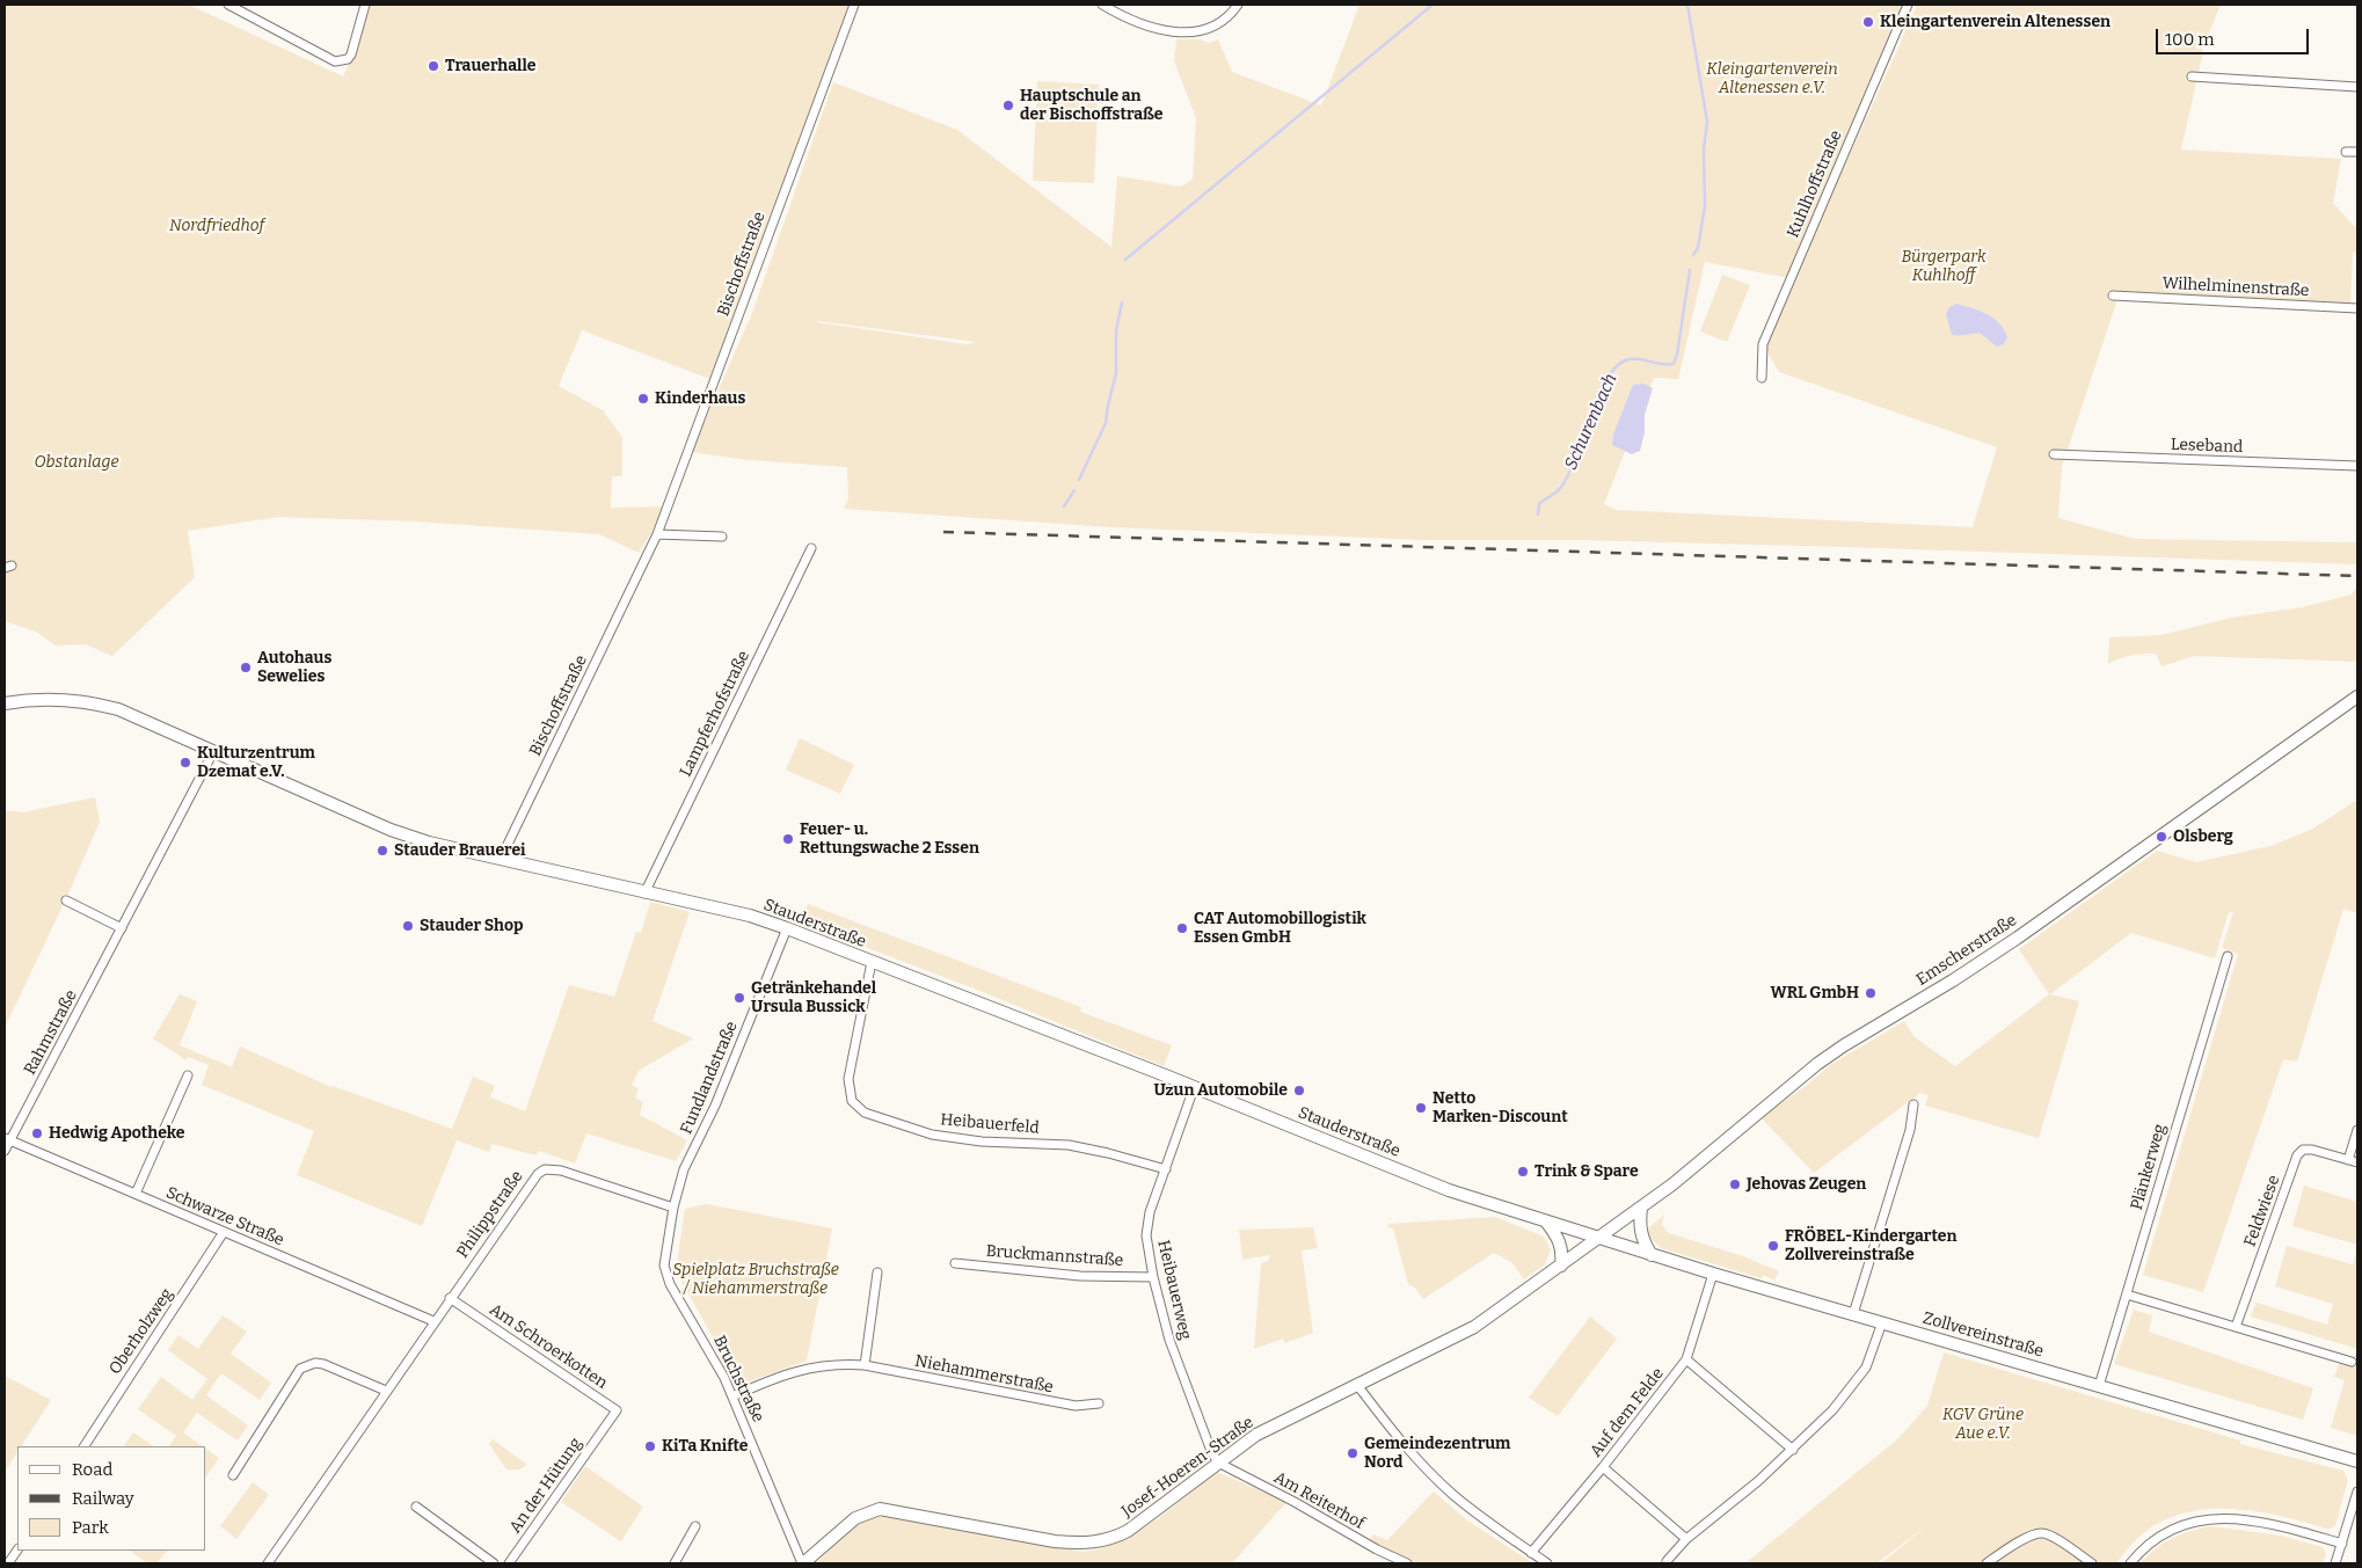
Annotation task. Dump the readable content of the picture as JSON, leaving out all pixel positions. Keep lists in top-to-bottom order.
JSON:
{
  "streets": {
    "main road": [
      "Stauderstraße",
      "Emscherstraße",
      "Zollvereinstraße",
      "Josef-Hoeren-Straße"
    ],
    "street": [
      "Kuhlhoffstraße",
      "Bischoffstraße",
      "Wilhelminenstraße",
      "Leseband",
      "Lampferhofstraße",
      "Rahmstraße",
      "Fundlandstraße",
      "Heibauerfeld",
      "Plänkerweg",
      "Feldwiese",
      "Philippstraße",
      "Schwarze Straße",
      "Bruckmannstraße",
      "Heibauerweg",
      "Oberholzweg",
      "Am Schroerkotten",
      "Niehammerstraße",
      "Bruchstraße",
      "Auf dem Felde",
      "An der Hütung",
      "Am Reiterhof"
    ]
  },
  "crossings": [
    ["Bischoffstraße", "Stauderstraße"],
    ["Lampferhofstraße", "Stauderstraße"],
    ["Stauderstraße", "Emscherstraße"],
    ["Stauderstraße", "Rahmstraße"],
    ["Stauderstraße", "Fundlandstraße"],
    ["Stauderstraße", "Heibauerfeld"],
    ["Stauderstraße", "Heibauerweg"],
    ["Stauderstraße", "Zollvereinstraße"],
    ["Stauderstraße", "Josef-Hoeren-Straße"],
    ["Emscherstraße", "Zollvereinstraße"],
    ["Emscherstraße", "Josef-Hoeren-Straße"],
    ["Rahmstraße", "Schwarze Straße"],
    ["Fundlandstraße", "Philippstraße"],
    ["Fundlandstraße", "Bruchstraße"],
    ["Heibauerfeld", "Heibauerweg"],
    ["Plänkerweg", "Zollvereinstraße"],
    ["Philippstraße", "Schwarze Straße"],
    ["Philippstraße", "Am Schroerkotten"],
    ["Philippstraße", "Bruchstraße"],
    ["Schwarze Straße", "Oberholzweg"],
    ["Bruckmannstraße", "Heibauerweg"],
    ["Heibauerweg", "Josef-Hoeren-Straße"],
    ["Heibauerweg", "Am Reiterhof"],
    ["Zollvereinstraße", "Auf dem Felde"],
    ["Zollvereinstraße", "Josef-Hoeren-Straße"],
    ["Am Schroerkotten", "An der Hütung"],
    ["Niehammerstraße", "Bruchstraße"],
    ["Bruchstraße", "Josef-Hoeren-Straße"],
    ["Josef-Hoeren-Straße", "Am Reiterhof"]
  ],
  "water": ["Schurenbach"],
  "parks": [
    "Kleingartenverein Altenessen e.V.",
    "Nordfriedhof",
    "Bürgerpark Kuhlhoff",
    "Obstanlage",
    "Spielplatz Bruchstraße / Niehammerstraße",
    "KGV Grüne Aue e.V."
  ],
  "places": [
    "Kleingartenverein Altenessen",
    "Trauerhalle",
    "Hauptschule an der Bischoffstraße",
    "Kinderhaus",
    "Autohaus Sewelies",
    "Kulturzentrum Dzemat e.V.",
    "Olsberg",
    "Feuer- u. Rettungswache 2 Essen",
    "Stauder Brauerei",
    "Stauder Shop",
    "CAT Automobillogistik Essen GmbH",
    "WRL GmbH",
    "Getränkehandel Ursula Bussick",
    "Uzun Automobile",
    "Netto Marken-Discount",
    "Hedwig Apotheke",
    "Trink & Spare",
    "Jehovas Zeugen",
    "FRÖBEL-Kindergarten Zollvereinstraße",
    "KiTa Knifte",
    "Gemeindezentrum Nord"
  ],
  "legend": ["Road", "Railway", "Park"],
  "scale_bar": "100 m"
}
